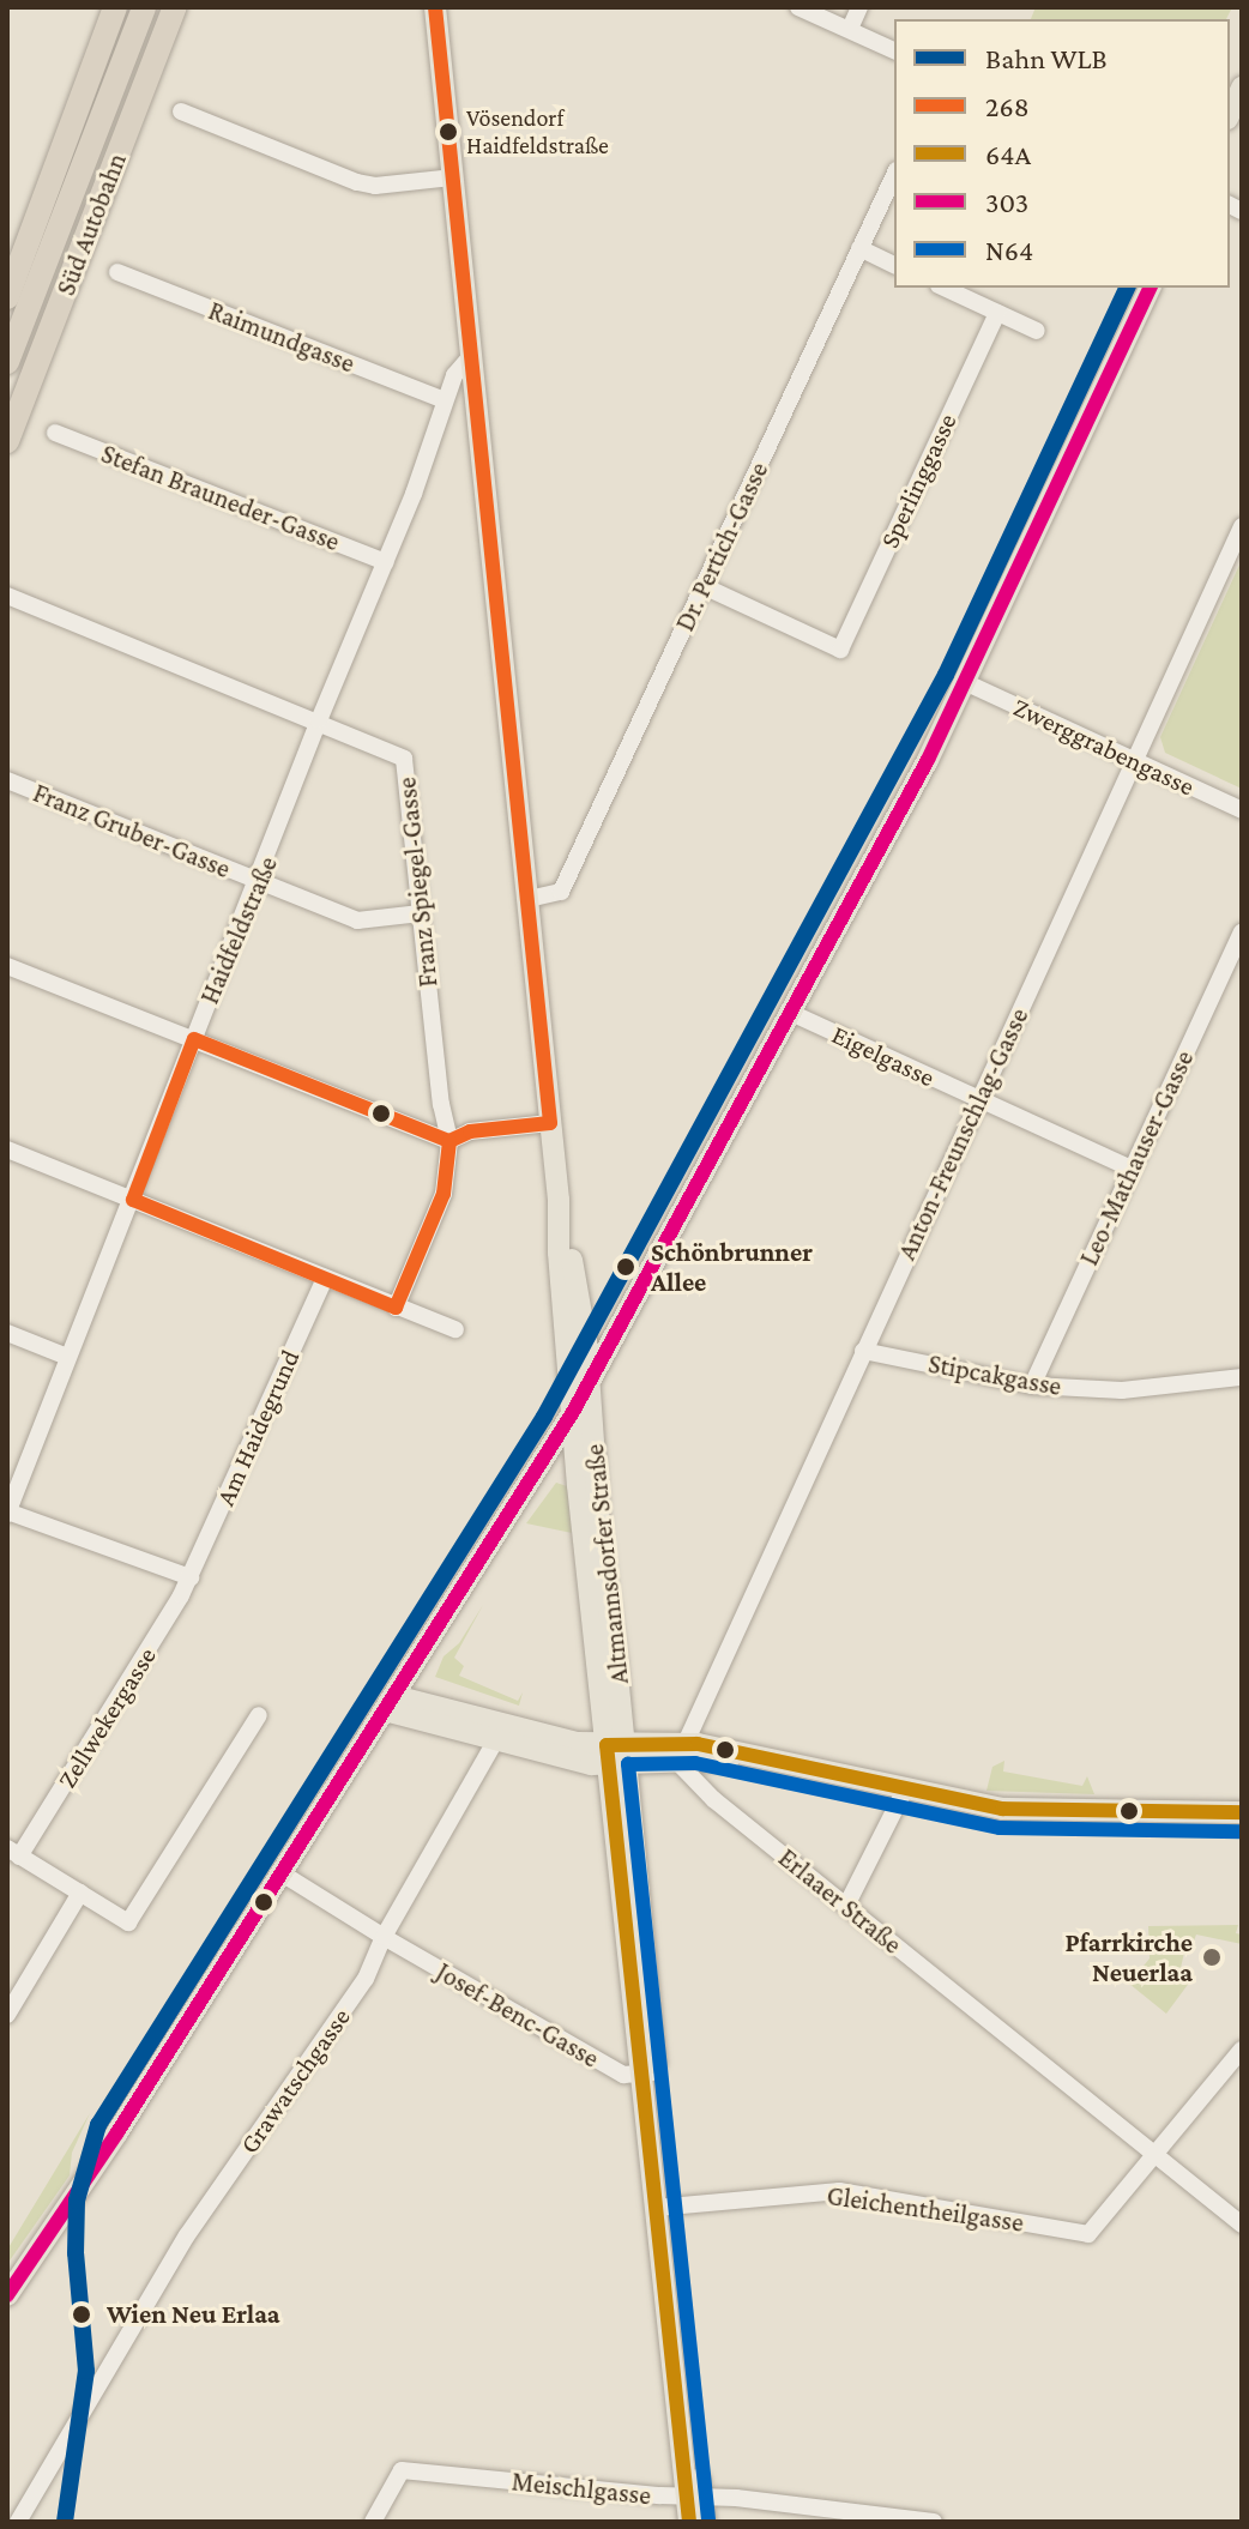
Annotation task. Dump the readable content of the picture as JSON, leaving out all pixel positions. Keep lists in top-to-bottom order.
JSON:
{
  "streets": {
    "highway": ["Süd Autobahn"],
    "main road": ["Altmannsdorfer Straße"],
    "street": [
      "Raimundgasse",
      "Sperlinggasse",
      "Stefan Brauneder-Gasse",
      "Dr. Pertich-Gasse",
      "Zwerggrabengasse",
      "Franz Gruber-Gasse",
      "Franz Spiegel-Gasse",
      "Haidfeldstraße",
      "Eigelgasse",
      "Anton-Freunschlag-Gasse",
      "Leo-Mathauser-Gasse",
      "Stipcakgasse",
      "Am Haidegrund",
      "Zellwekergasse",
      "Erlaaer Straße",
      "Josef-Benc-Gasse",
      "Grawatschgasse",
      "Gleichentheilgasse",
      "Meischlgasse"
    ]
  },
  "crossings": [
    ["Raimundgasse", "Haidfeldstraße"],
    ["Sperlinggasse", "Dr. Pertich-Gasse"],
    ["Stefan Brauneder-Gasse", "Haidfeldstraße"],
    ["Zwerggrabengasse", "Anton-Freunschlag-Gasse"],
    ["Franz Gruber-Gasse", "Franz Spiegel-Gasse"],
    ["Franz Gruber-Gasse", "Haidfeldstraße"],
    ["Franz Spiegel-Gasse", "Haidfeldstraße"],
    ["Eigelgasse", "Anton-Freunschlag-Gasse"],
    ["Eigelgasse", "Leo-Mathauser-Gasse"],
    ["Anton-Freunschlag-Gasse", "Stipcakgasse"],
    ["Anton-Freunschlag-Gasse", "Erlaaer Straße"],
    ["Leo-Mathauser-Gasse", "Stipcakgasse"],
    ["Am Haidegrund", "Zellwekergasse"],
    ["Altmannsdorfer Straße", "Josef-Benc-Gasse"],
    ["Altmannsdorfer Straße", "Gleichentheilgasse"],
    ["Altmannsdorfer Straße", "Meischlgasse"],
    ["Erlaaer Straße", "Gleichentheilgasse"],
    ["Josef-Benc-Gasse", "Grawatschgasse"]
  ],
  "places": [
    "Vösendorf Haidfeldstraße",
    "Schönbrunner Allee",
    "Pfarrkirche Neuerlaa",
    "Wien Neu Erlaa"
  ],
  "lines": [
    "transit line 268",
    "rail line WLB",
    "transit line 303",
    "transit line 64A",
    "transit line N64"
  ],
  "legend": [
    "Bahn WLB",
    "268",
    "64A",
    "303",
    "N64"
  ]
}
